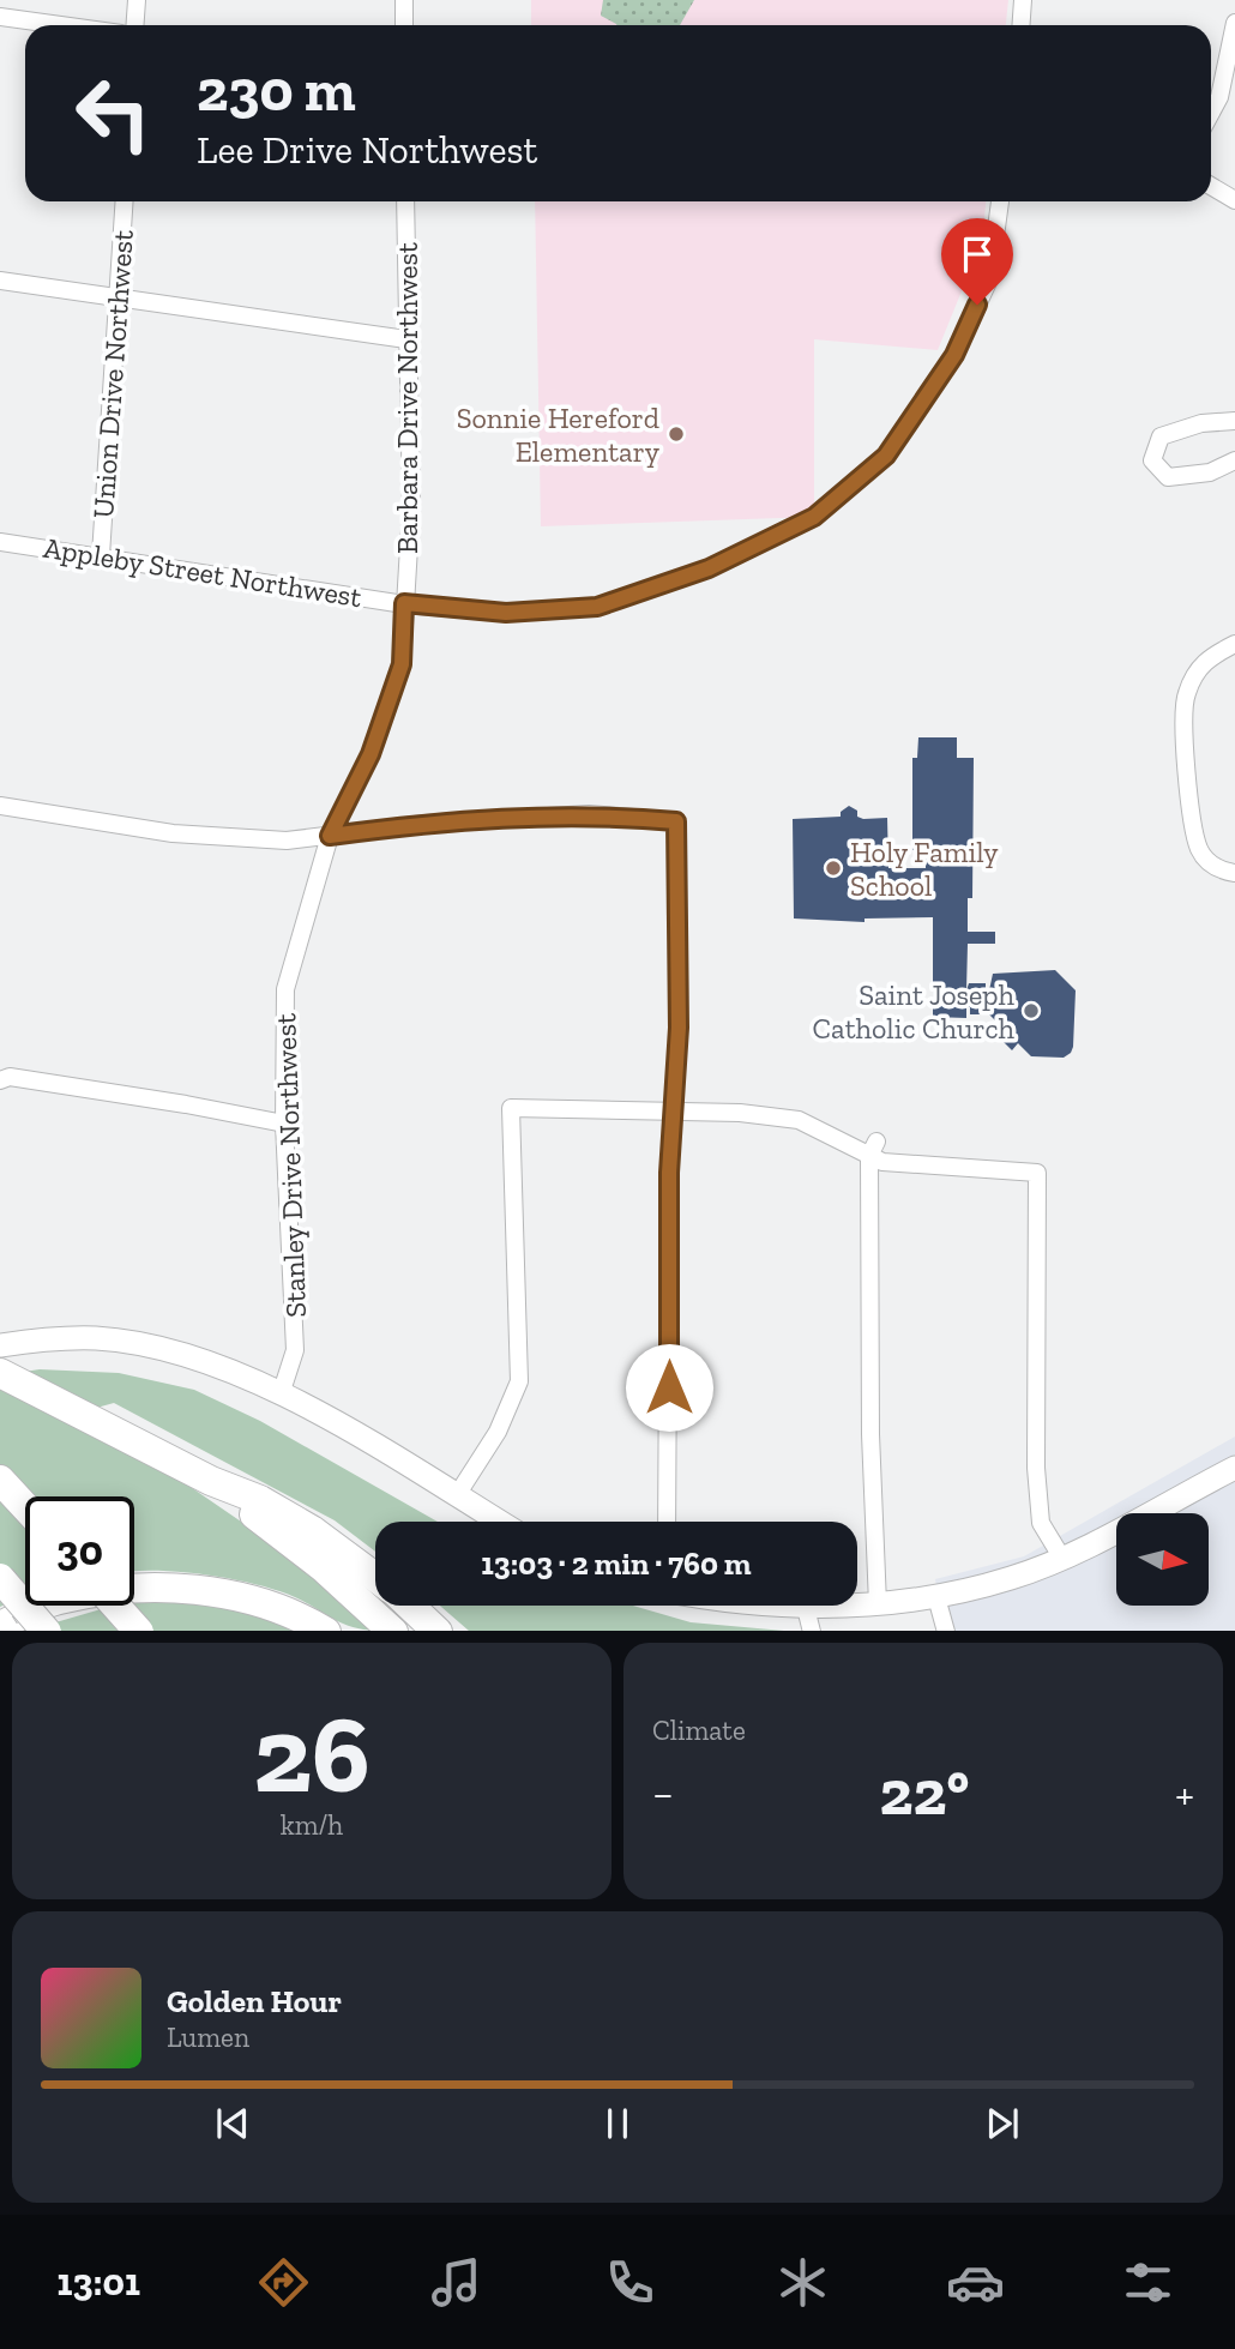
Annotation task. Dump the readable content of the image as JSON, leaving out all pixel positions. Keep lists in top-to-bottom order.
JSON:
{
  "streets": {
    "street": [
      "Union Drive Northwest",
      "Barbara Drive Northwest",
      "Appleby Street Northwest",
      "Stanley Drive Northwest"
    ]
  },
  "crossings": [
    ["Union Drive Northwest", "Appleby Street Northwest"],
    ["Barbara Drive Northwest", "Appleby Street Northwest"],
    ["Barbara Drive Northwest", "Stanley Drive Northwest"],
    ["Appleby Street Northwest", "Stanley Drive Northwest"]
  ],
  "places": ["Sonnie Hereford Elementary", "Holy Family School", "Saint Joseph Catholic Church"],
  "north": "right",
  "page": {
    "turn": ["230 m", "Lee Drive Northwest"],
    "limit": "30",
    "trip": "13:03 · 2 min · 760 m",
    "tile": [
      ["26", "km/h"],
      "Climate"
    ],
    "heat": ["−", "22°", "+"],
    "song": ["Golden Hour", "Lumen"],
    "tabs": "13:01"
  }
}
